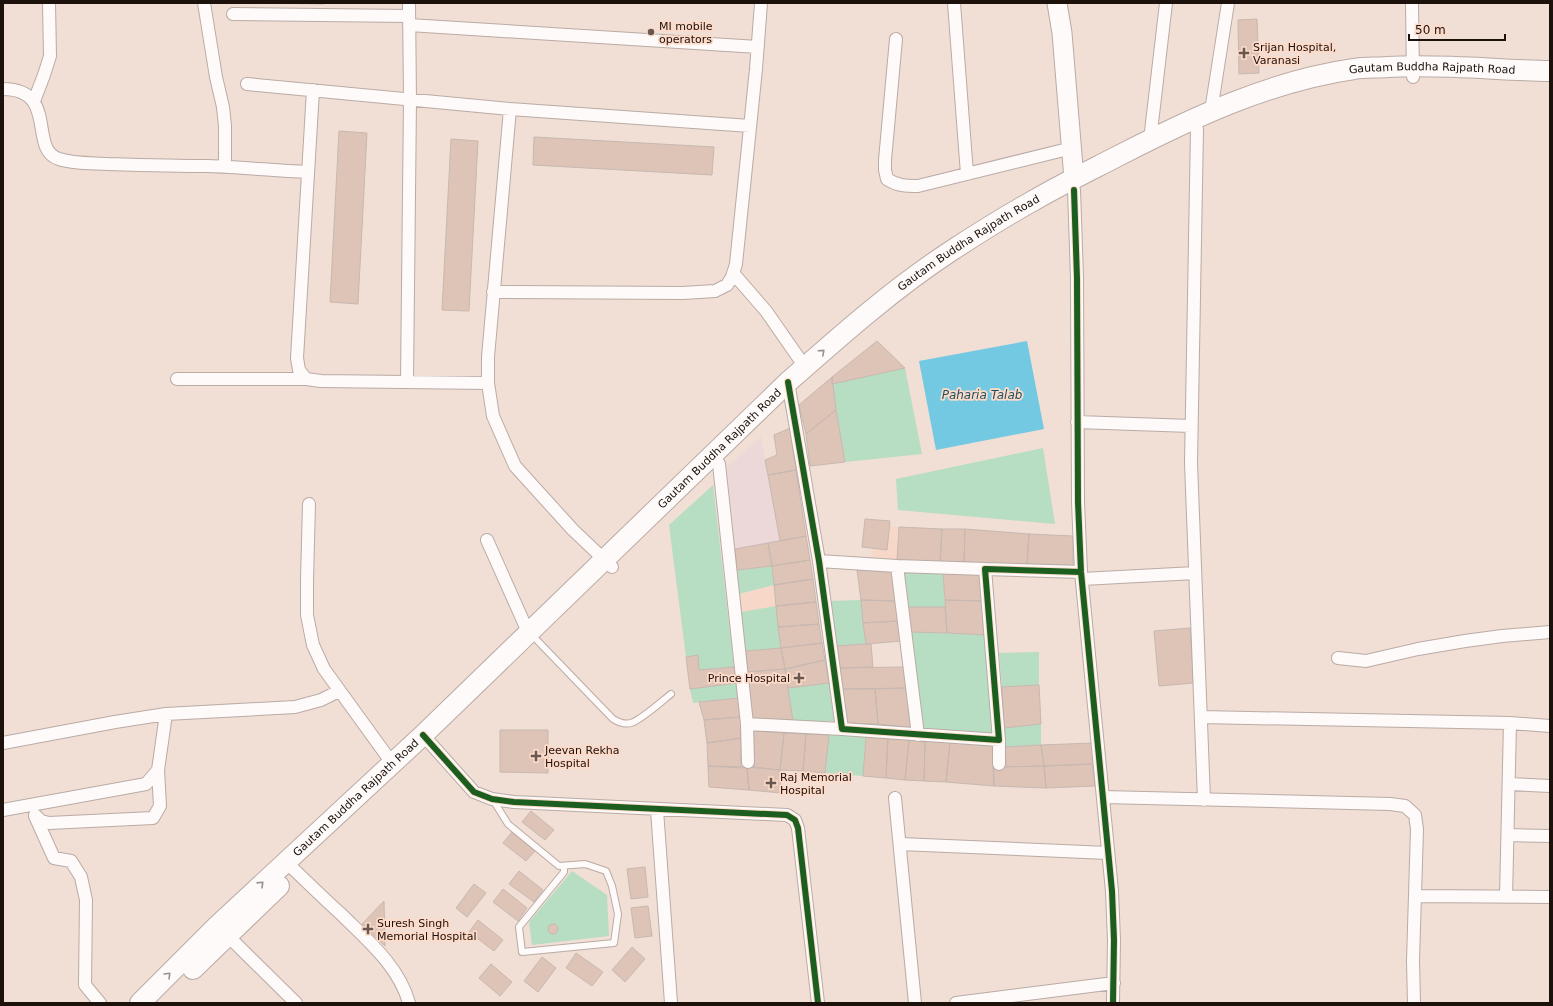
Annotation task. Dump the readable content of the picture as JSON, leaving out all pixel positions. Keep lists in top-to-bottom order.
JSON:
{
  "streets": {
    "highway": ["Gautam Buddha Rajpath Road"]
  },
  "water": ["Paharia Talab"],
  "places": {
    "other": ["MI mobile operators"],
    "health": [
      "Srijan Hospital, Varanasi",
      "Prince Hospital",
      "Jeevan Rekha Hospital",
      "Raj Memorial Hospital",
      "Suresh Singh Memorial Hospital"
    ]
  },
  "scale_bar": "50 m"
}
